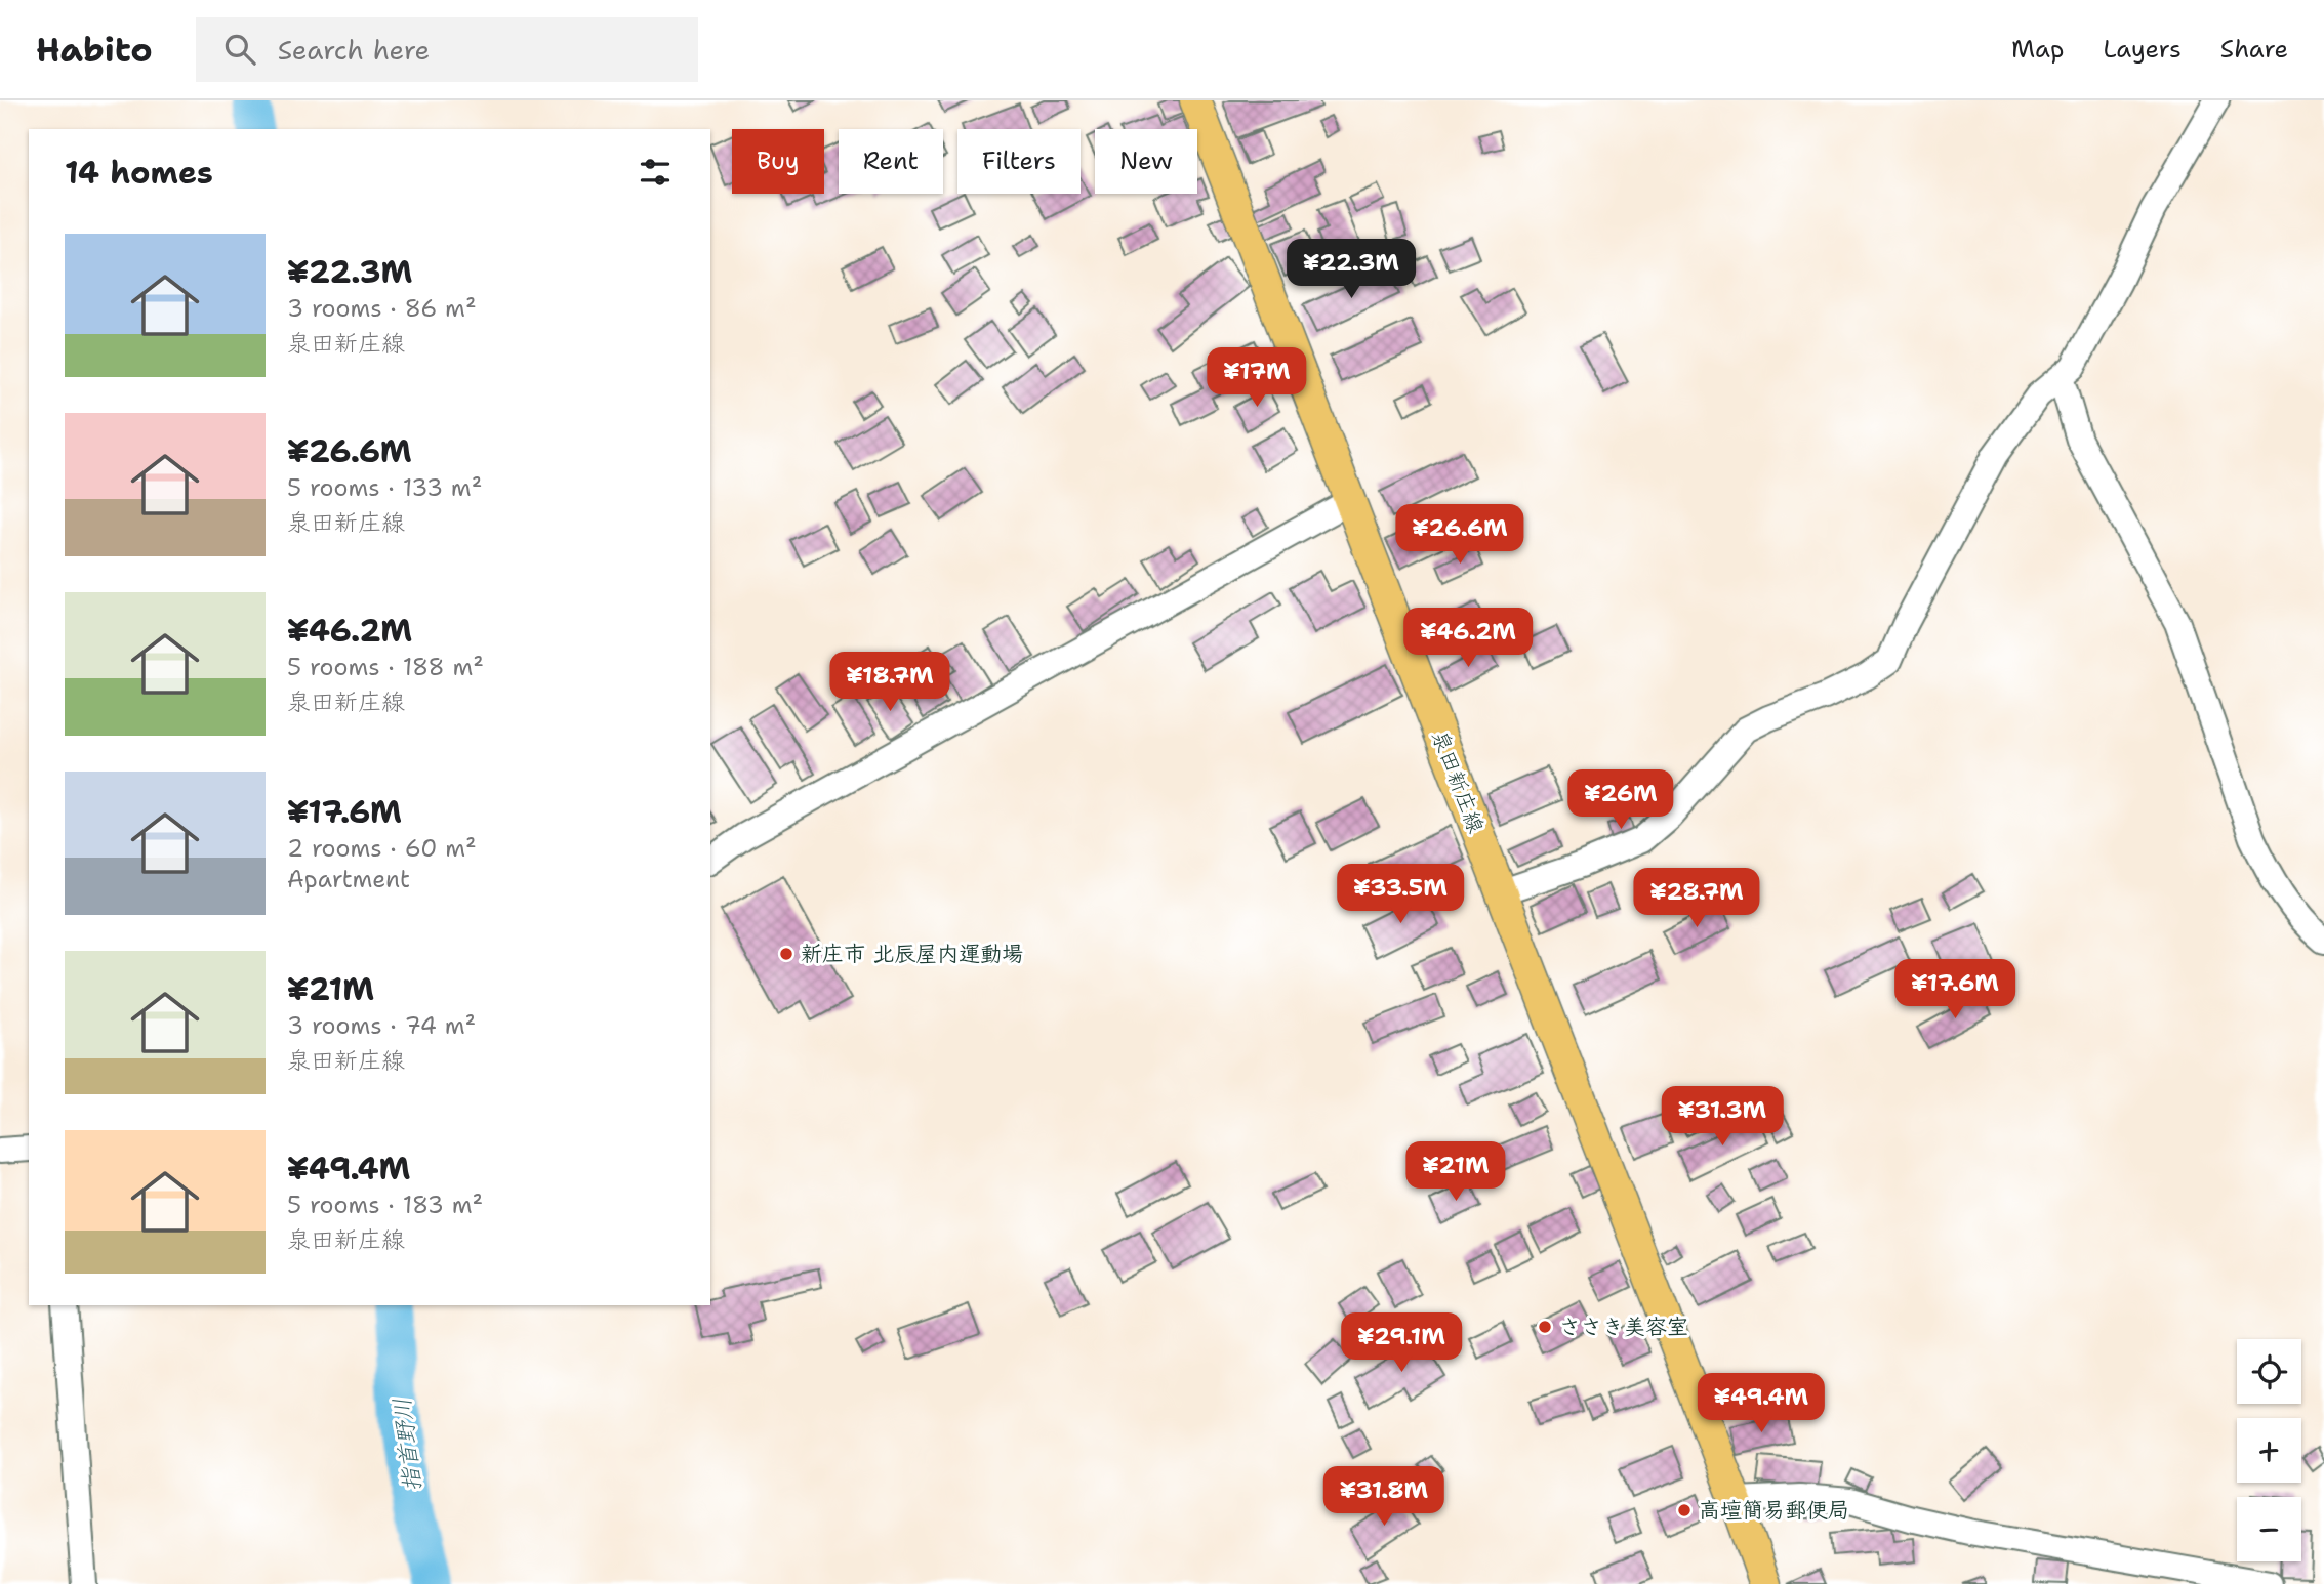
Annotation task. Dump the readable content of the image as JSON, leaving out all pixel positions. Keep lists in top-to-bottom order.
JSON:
{
  "streets": {
    "main road": ["泉田新庄線"]
  },
  "water": ["指首野川"],
  "places": ["新庄市 北辰屋内運動場", "ささき美容室", "高壇簡易郵便局"],
  "page": {
    "header": "Habito",
    "search": "Search here",
    "nav": ["Map", "Layers", "Share"],
    "chip": [
      "Buy",
      "Rent",
      "Filters",
      "New"
    ],
    "heading": "14 homes",
    "list": [
      {
        "name": "¥22.3M",
        "note": "3 rooms · 86 m² · 泉田新庄線"
      },
      {
        "name": "¥26.6M",
        "note": "5 rooms · 133 m² · 泉田新庄線"
      },
      {
        "name": "¥46.2M",
        "note": "5 rooms · 188 m² · 泉田新庄線"
      },
      {
        "name": "¥17.6M",
        "note": "2 rooms · 60 m² · Apartment"
      },
      {
        "name": "¥21M",
        "note": "3 rooms · 74 m² · 泉田新庄線"
      },
      {
        "name": "¥49.4M",
        "note": "5 rooms · 183 m² · 泉田新庄線"
      }
    ],
    "price": [
      "¥22.3M",
      "¥17M",
      "¥26.6M",
      "¥46.2M",
      "¥18.7M",
      "¥26M",
      "¥33.5M",
      "¥28.7M",
      "¥17.6M",
      "¥31.3M",
      "¥21M",
      "¥29.1M",
      "¥49.4M",
      "¥31.8M"
    ],
    "map_buttons": ["+", "−"]
  }
}
